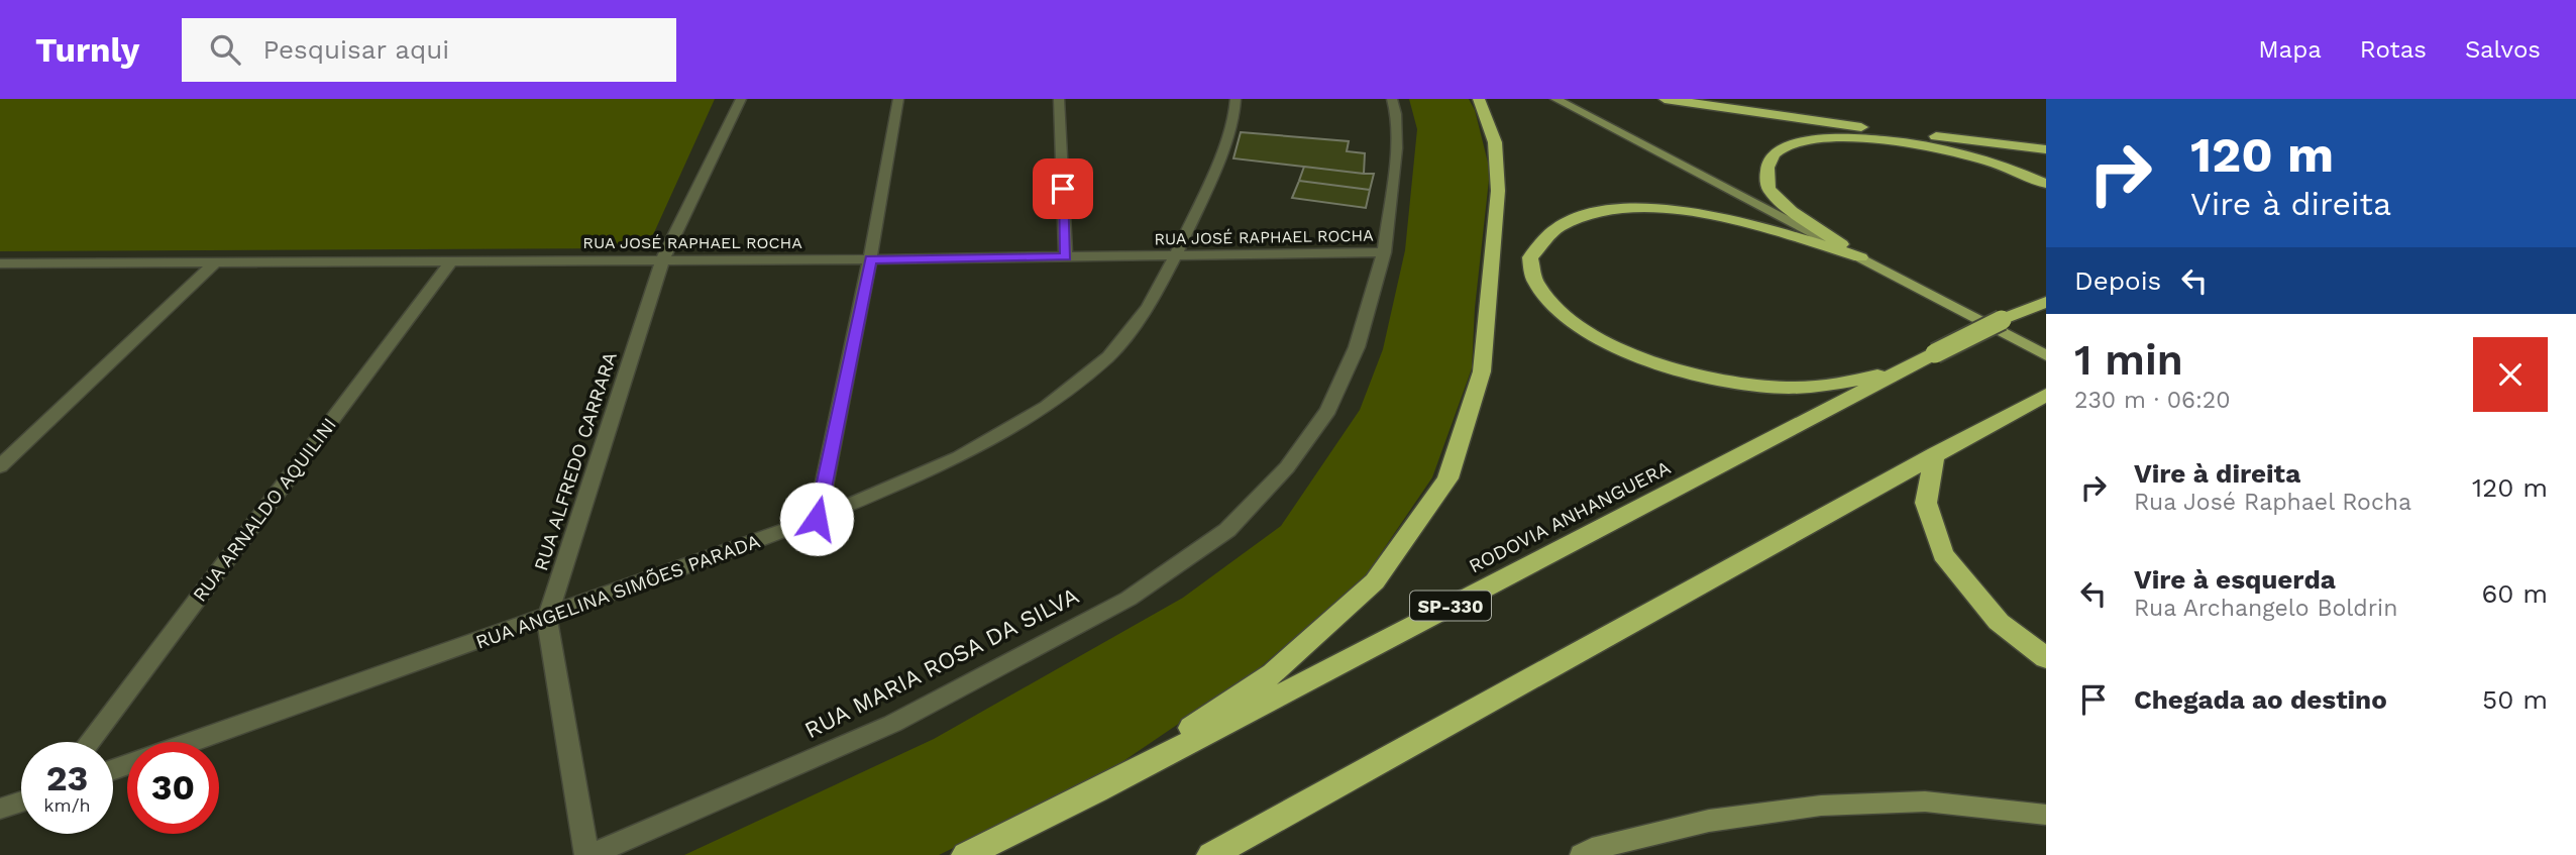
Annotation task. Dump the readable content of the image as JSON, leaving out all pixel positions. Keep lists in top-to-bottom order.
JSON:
{
  "streets": {
    "highway": ["RODOVIA ANHANGUERA", "SP-330"],
    "street": [
      "RUA JOSÉ RAPHAEL ROCHA",
      "RUA ALFREDO CARRARA",
      "RUA ARNALDO AQUILINI",
      "RUA ANGELINA SIMÕES PARADA",
      "RUA MARIA ROSA DA SILVA"
    ]
  },
  "crossings": [
    ["RUA JOSÉ RAPHAEL ROCHA", "RUA ALFREDO CARRARA"],
    ["RUA JOSÉ RAPHAEL ROCHA", "RUA ARNALDO AQUILINI"],
    ["RUA JOSÉ RAPHAEL ROCHA", "RUA ANGELINA SIMÕES PARADA"],
    ["RUA JOSÉ RAPHAEL ROCHA", "RUA MARIA ROSA DA SILVA"],
    ["RUA ALFREDO CARRARA", "RUA ANGELINA SIMÕES PARADA"],
    ["RUA ALFREDO CARRARA", "RUA MARIA ROSA DA SILVA"]
  ],
  "page": {
    "header": "Turnly",
    "search": "Pesquisar aqui",
    "nav": ["Mapa", "Rotas", "Salvos"],
    "turn": ["120 m", "Vire à direita"],
    "then": "Depois",
    "heading": ["1 min", "230 m · 06:20"],
    "list": [
      {
        "name": "Vire à direita",
        "note": "Rua José Raphael Rocha",
        "value": "120 m"
      },
      {
        "name": "Vire à esquerda",
        "note": "Rua Archangelo Boldrin",
        "value": "60 m"
      },
      {
        "name": "Chegada ao destino",
        "value": "50 m"
      }
    ],
    "speed": "23 km/h",
    "limit": "30"
  }
}
